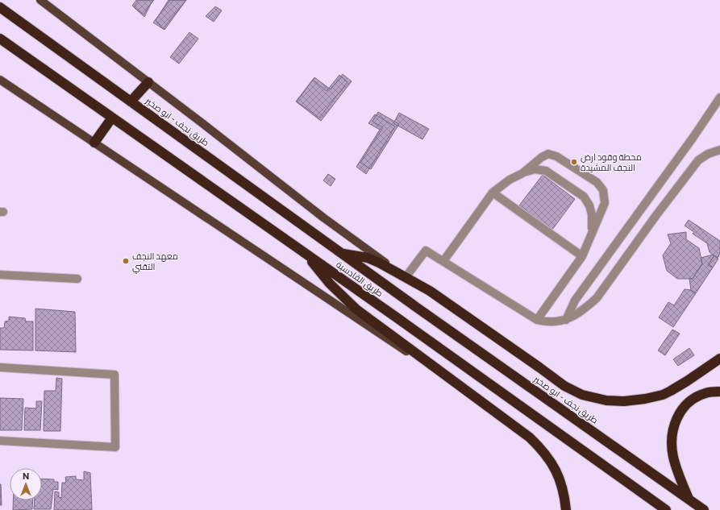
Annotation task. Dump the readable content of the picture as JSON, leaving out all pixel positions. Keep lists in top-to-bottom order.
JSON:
{
  "streets": {
    "highway": ["طريق نجف - ابو صخير", "طريق القادسية"]
  },
  "crossings": [
    ["طريق نجف - ابو صخير", "طريق القادسية"]
  ],
  "places": ["محطة وقود ارض النجف المشيدة", "معهد النجف التقني"],
  "north": "top"
}
